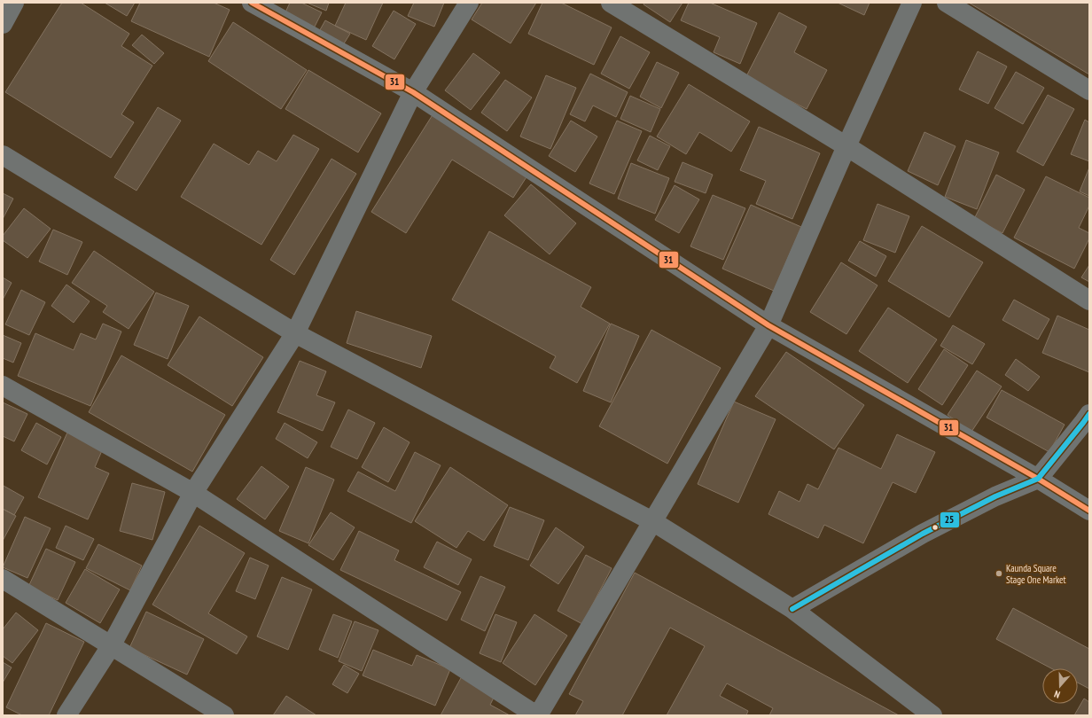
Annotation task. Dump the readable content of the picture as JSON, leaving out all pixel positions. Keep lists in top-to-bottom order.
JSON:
{
  "places": ["Kaunda Square Stage One Market"],
  "lines": ["transit line 31", "transit line 25"],
  "north": "bottom"
}
